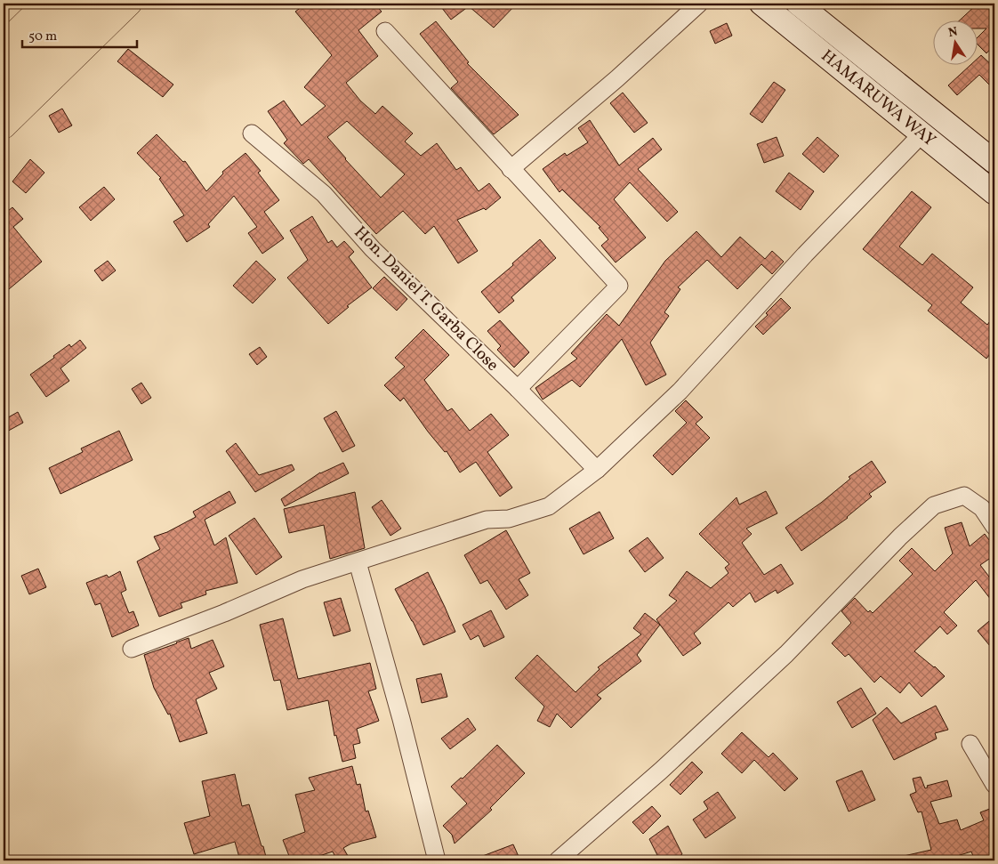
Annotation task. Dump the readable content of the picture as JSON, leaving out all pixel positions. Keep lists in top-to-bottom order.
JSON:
{
  "streets": {
    "main road": ["HAMARUWA WAY"],
    "street": ["Hon. Daniel T. Garba Close"]
  },
  "scale_bar": "50 m",
  "north": "top"
}
